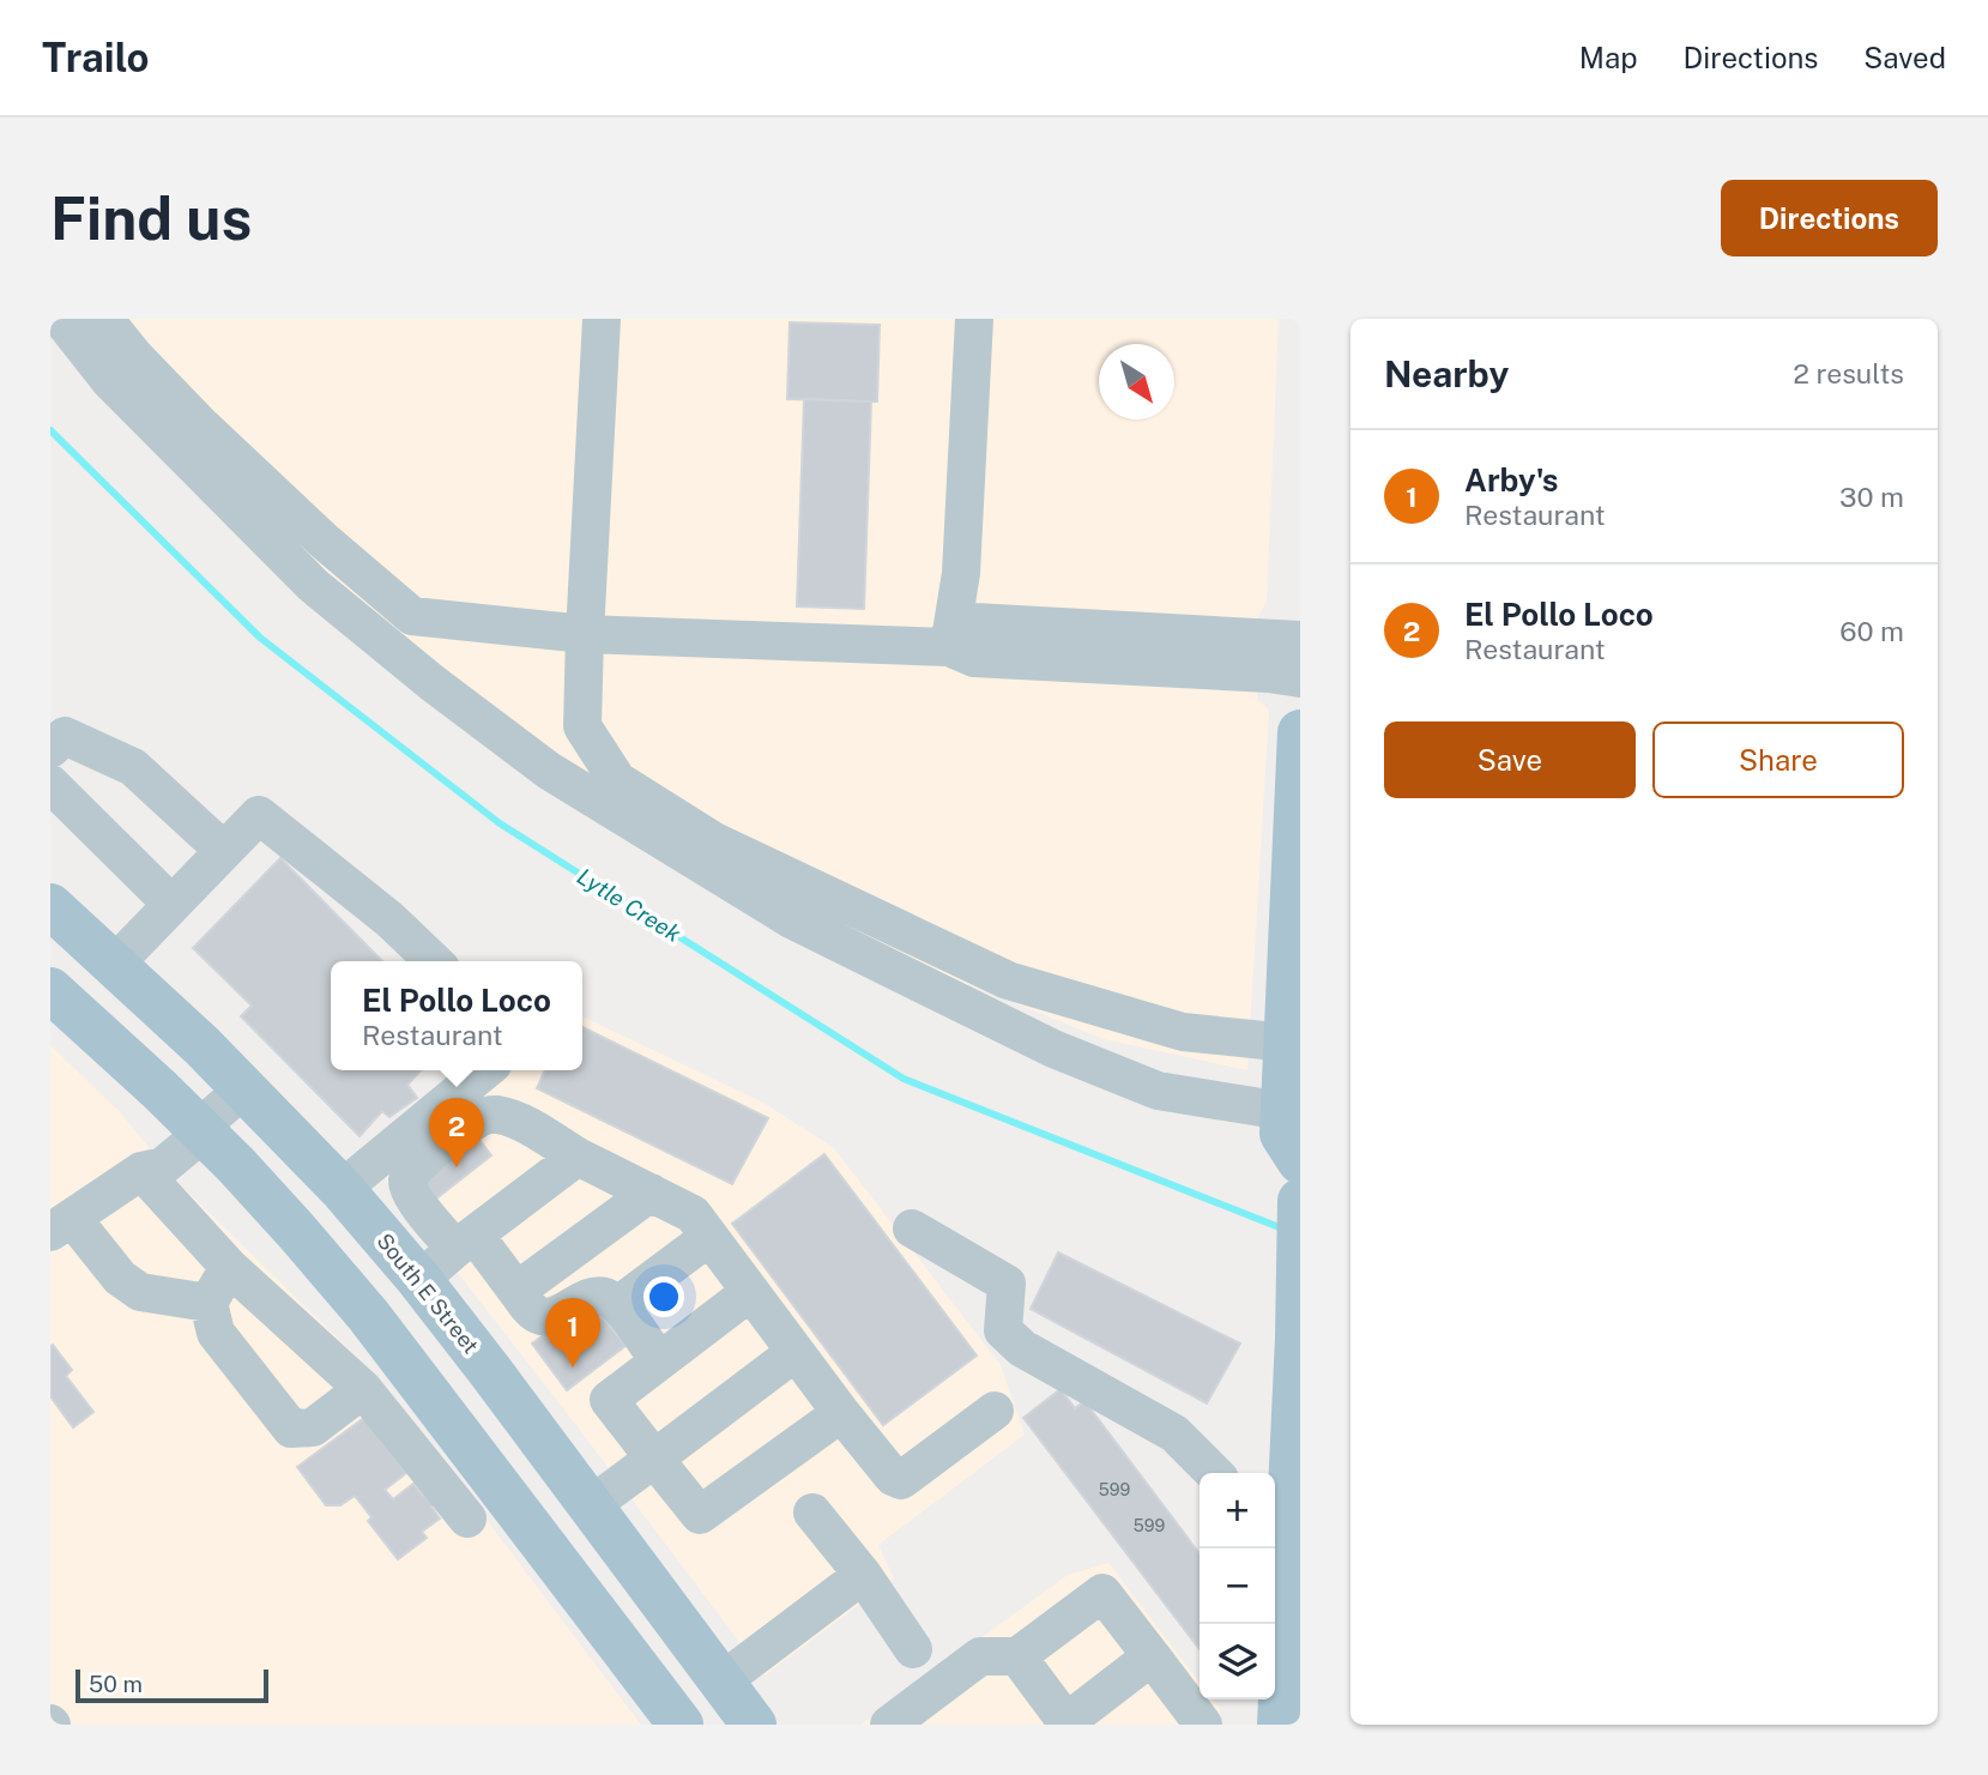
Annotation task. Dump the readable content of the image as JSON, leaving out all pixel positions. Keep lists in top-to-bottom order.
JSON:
{
  "streets": {
    "main road": ["South E Street"]
  },
  "water": ["Lytle Creek"],
  "house_numbers": ["599", "599"],
  "scale_bar": "50 m",
  "north": "bottom right",
  "page": {
    "header": "Trailo",
    "nav": ["Map", "Directions", "Saved"],
    "buttons": [
      "Directions",
      ["Save", "Share"]
    ],
    "title": "Find us",
    "heading": ["Nearby", "2 results"],
    "list": [
      {
        "mark": "1",
        "name": "Arby's",
        "note": "Restaurant",
        "value": "30 m"
      },
      {
        "mark": "2",
        "name": "El Pollo Loco",
        "note": "Restaurant",
        "value": "60 m"
      }
    ],
    "popup": ["El Pollo Loco", "Restaurant"],
    "pins": ["2", "1"],
    "map_buttons": ["+", "−"],
    "scale": "50 m"
  }
}
